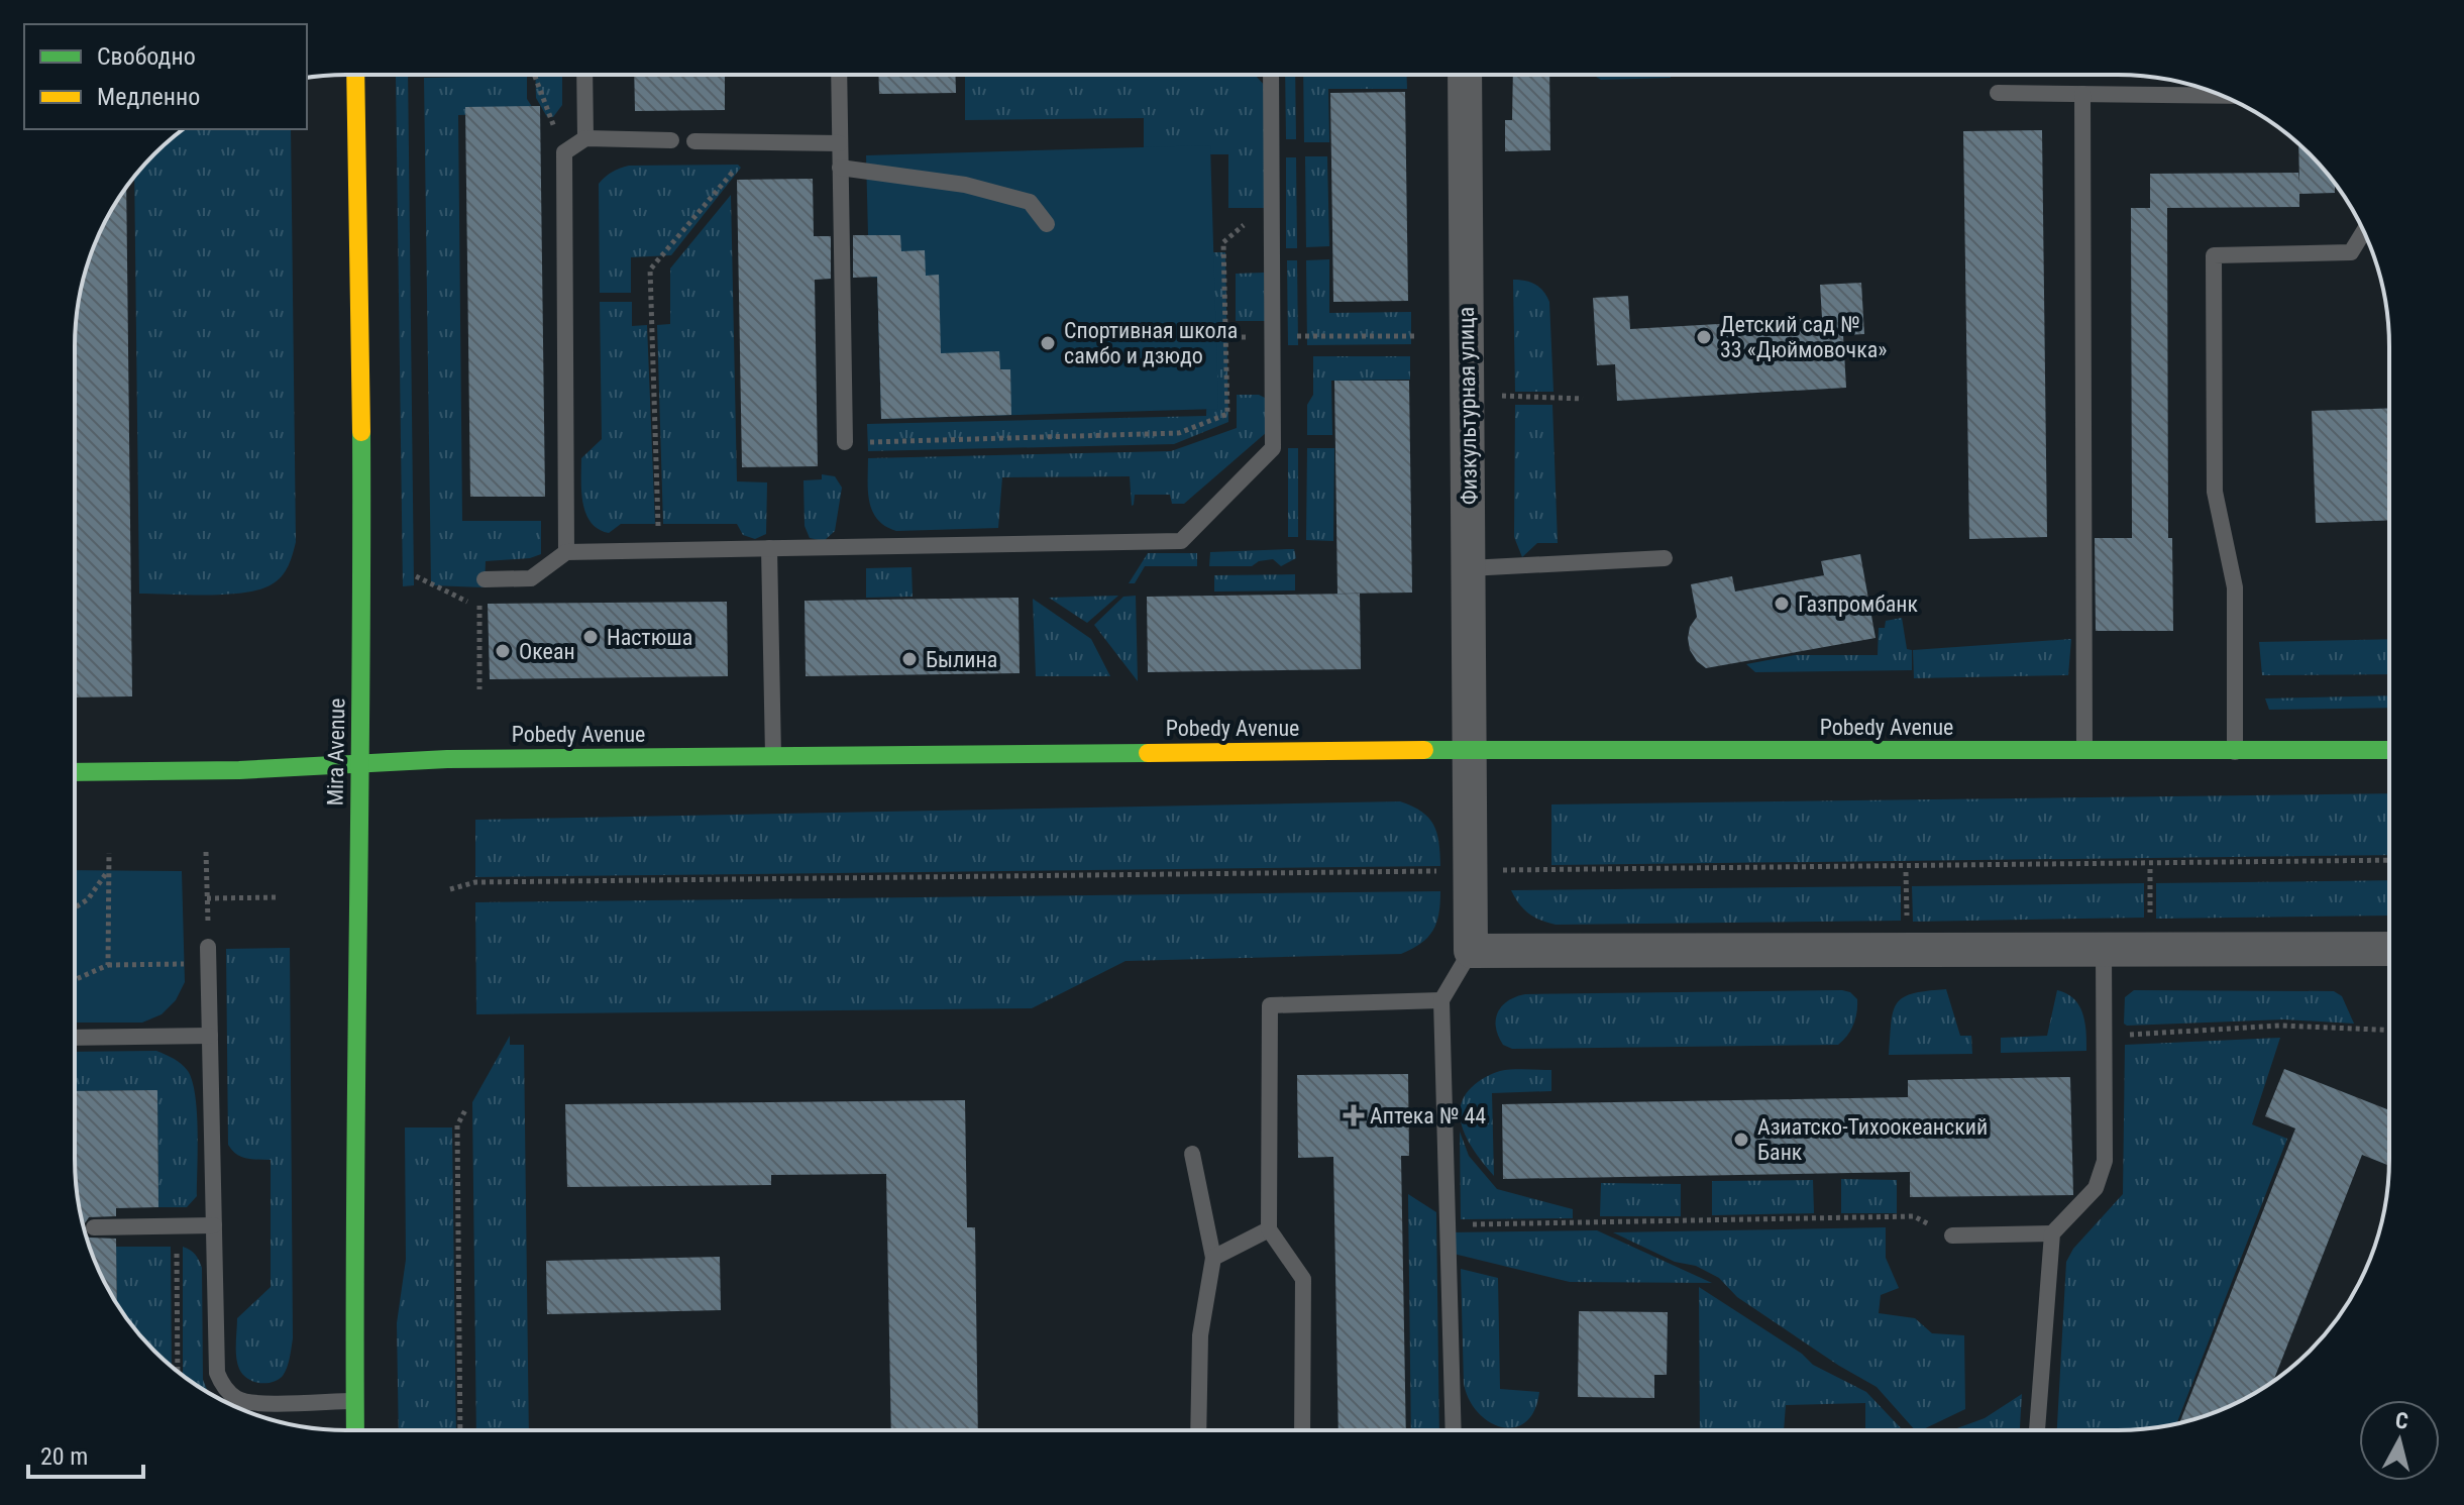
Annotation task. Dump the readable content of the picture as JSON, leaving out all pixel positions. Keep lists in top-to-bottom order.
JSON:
{
  "streets": {
    "main road": ["Pobedy Avenue", "Mira Avenue"],
    "street": ["Физкультурная улица"]
  },
  "crossings": [
    ["Физкультурная улица", "Pobedy Avenue"],
    ["Pobedy Avenue", "Mira Avenue"]
  ],
  "places": {
    "other": [
      "Детский сад № 33 «Дюймовочка»",
      "Спортивная школа самбо и дзюдо",
      "Газпромбанк",
      "Настюша",
      "Океан",
      "Былина",
      "Азиатско-Тихоокеанский Банк"
    ],
    "health": ["Аптека № 44"]
  },
  "legend": ["Свободно", "Медленно"],
  "scale_bar": "20 m",
  "north": "top"
}
